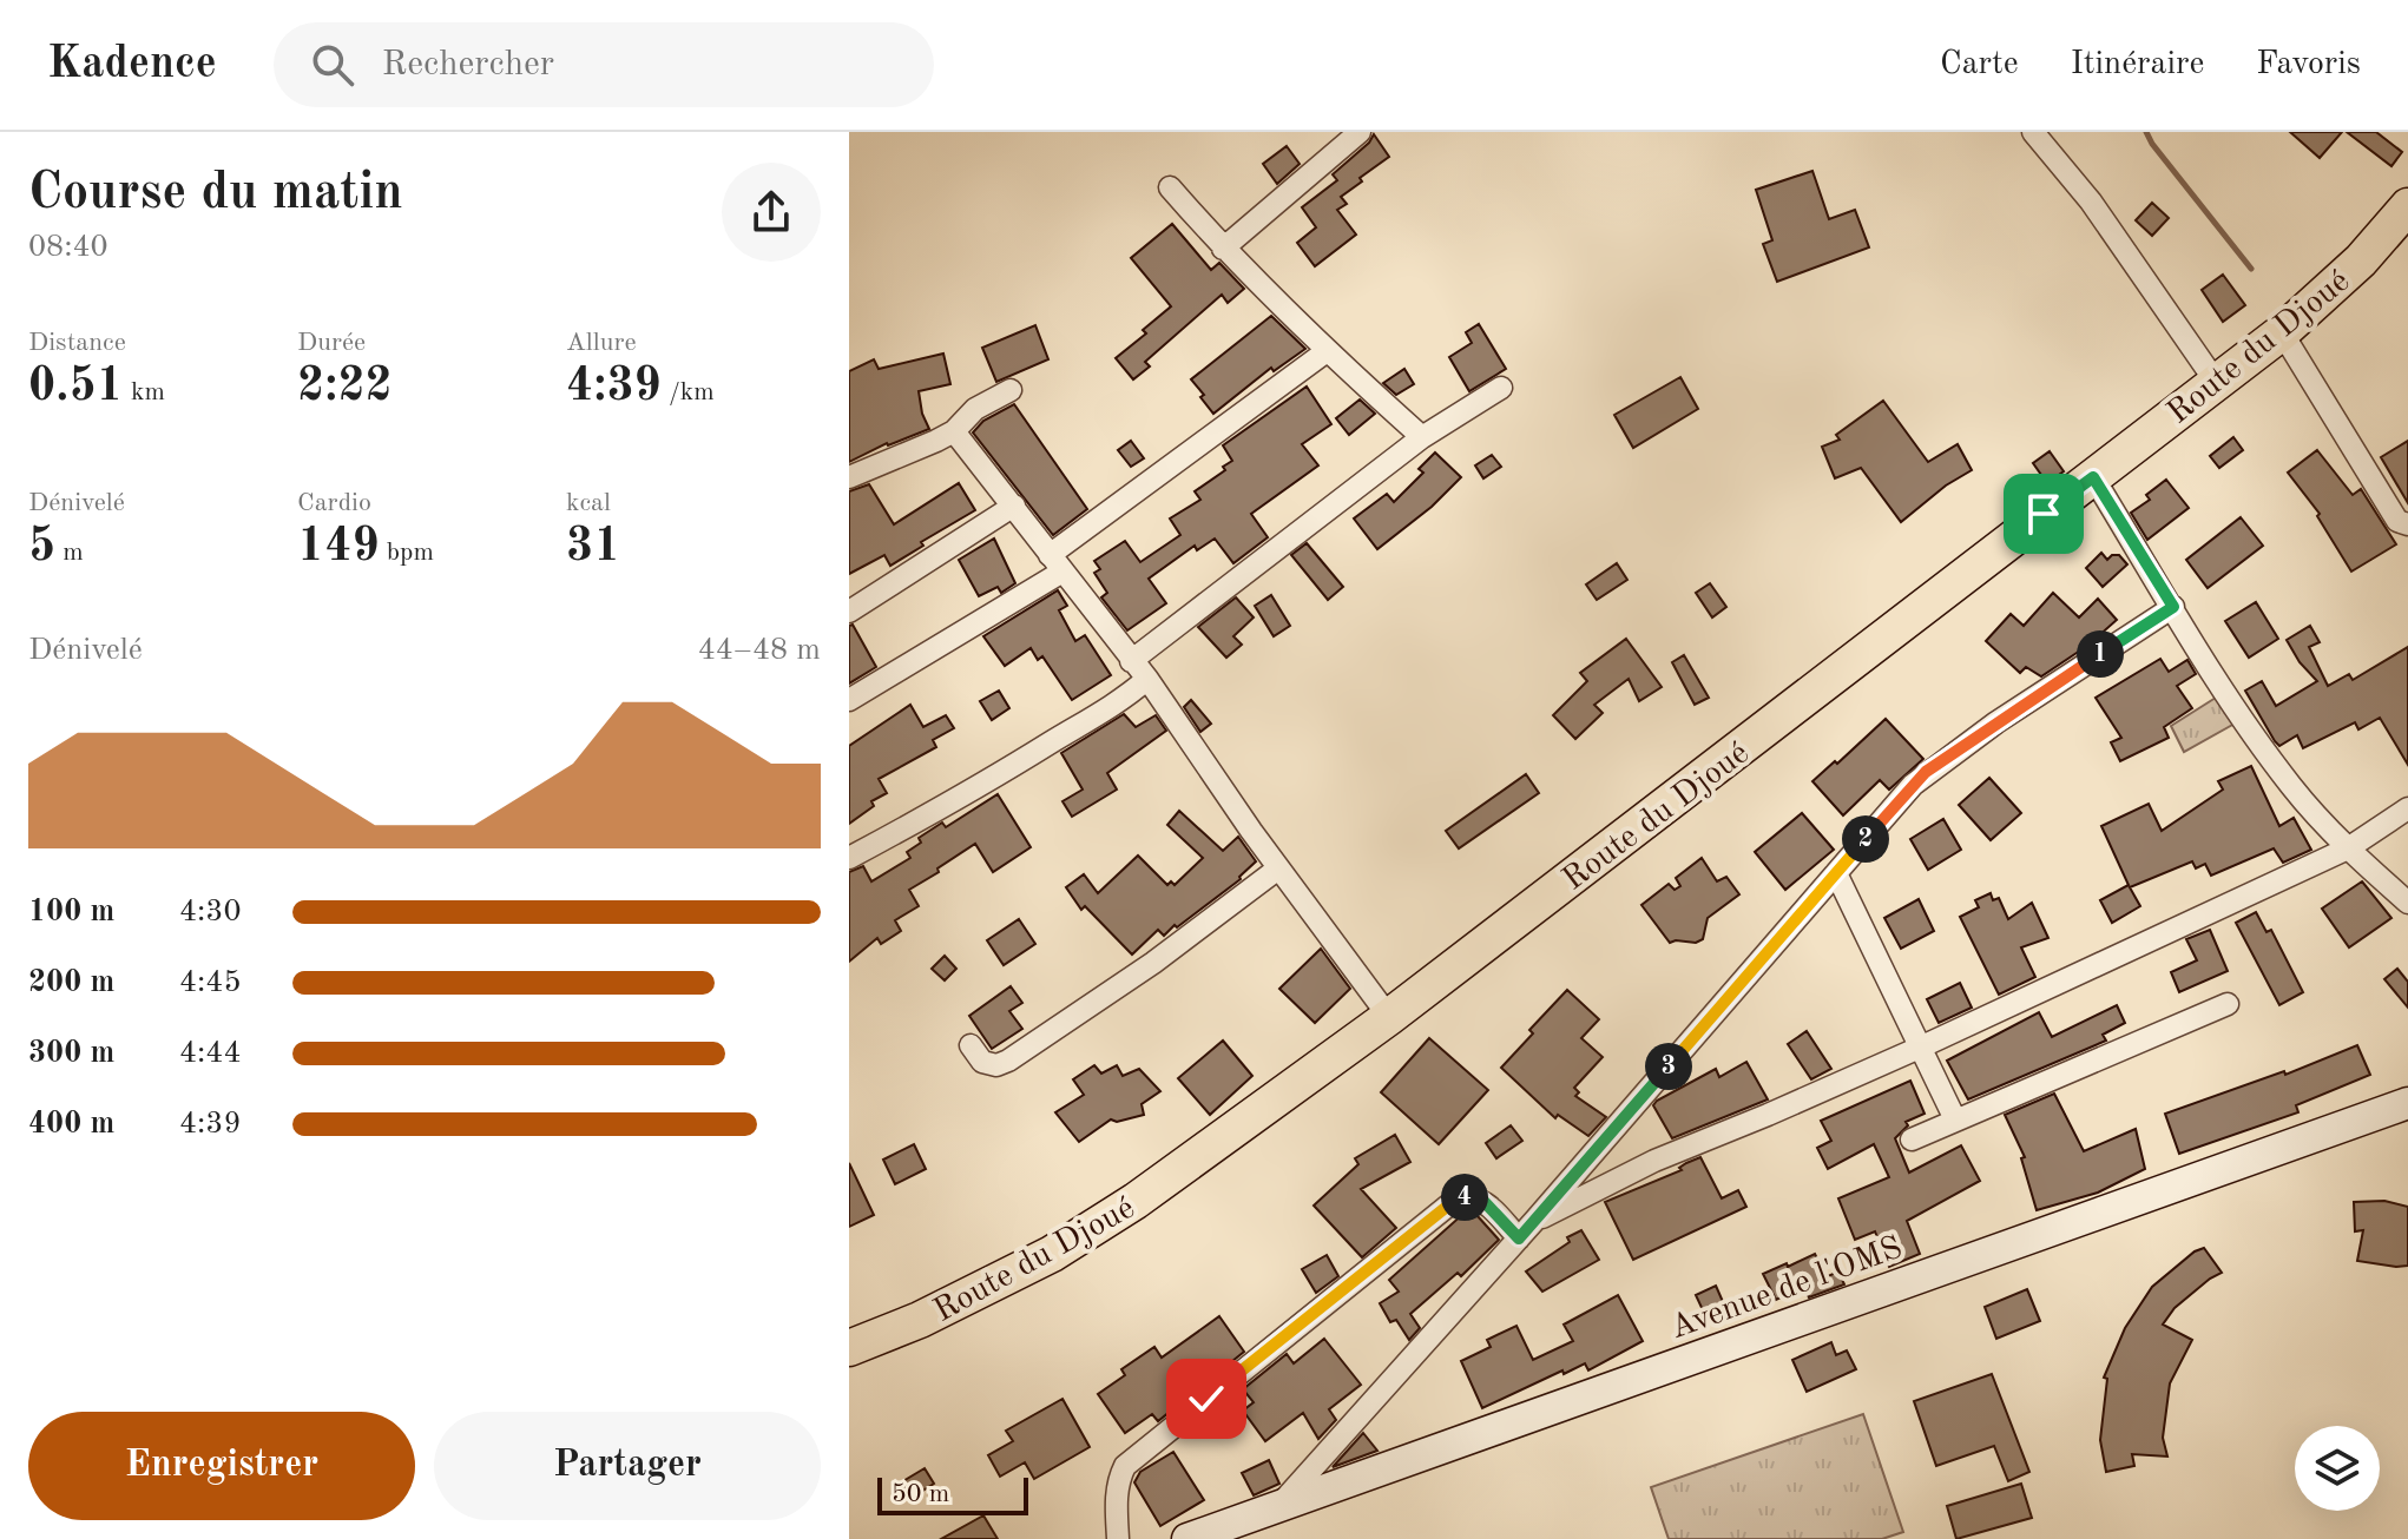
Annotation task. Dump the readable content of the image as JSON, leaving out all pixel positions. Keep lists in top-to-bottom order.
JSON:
{
  "streets": {
    "main road": ["Route du Djoué"],
    "street": ["Avenue de l'OMS"]
  },
  "scale_bar": "50 m",
  "page": {
    "header": "Kadence",
    "search": "Rechercher",
    "nav": ["Carte", "Itinéraire", "Favoris"],
    "heading": ["Course du matin", "08:40"],
    "stats": [
      ["Distance", "0.51 km"],
      ["Durée", "2:22"],
      ["Allure", "4:39 /km"],
      ["Dénivelé", "5 m"],
      ["Cardio", "149 bpm"],
      ["kcal", "31"]
    ],
    "chart": ["Dénivelé", "44–48 m"],
    "pins": [
      "1",
      "2",
      "3",
      "4"
    ],
    "list": [
      {
        "name": "100 m",
        "note": "4:30"
      },
      {
        "name": "200 m",
        "note": "4:45"
      },
      {
        "name": "300 m",
        "note": "4:44"
      },
      {
        "name": "400 m",
        "note": "4:39"
      }
    ],
    "buttons": ["Enregistrer", "Partager"],
    "scale": "50 m"
  }
}
